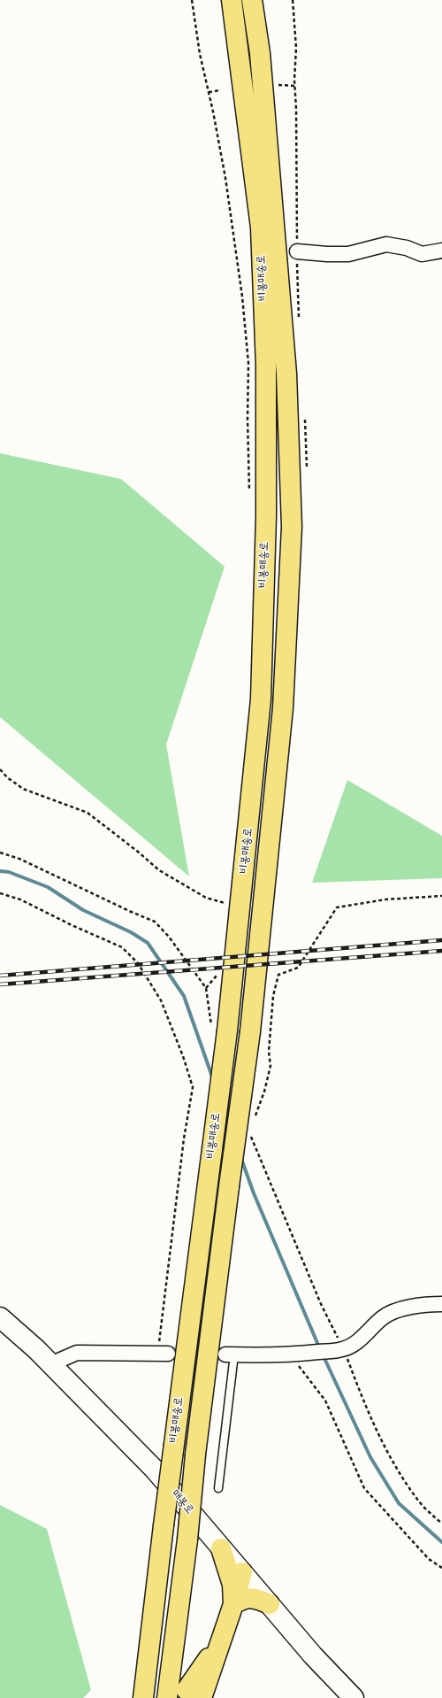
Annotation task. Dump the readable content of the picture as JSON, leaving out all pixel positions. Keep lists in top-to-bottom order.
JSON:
{
  "streets": {
    "highway": ["비봉매송로"],
    "main road": ["매봉로"]
  }
}
